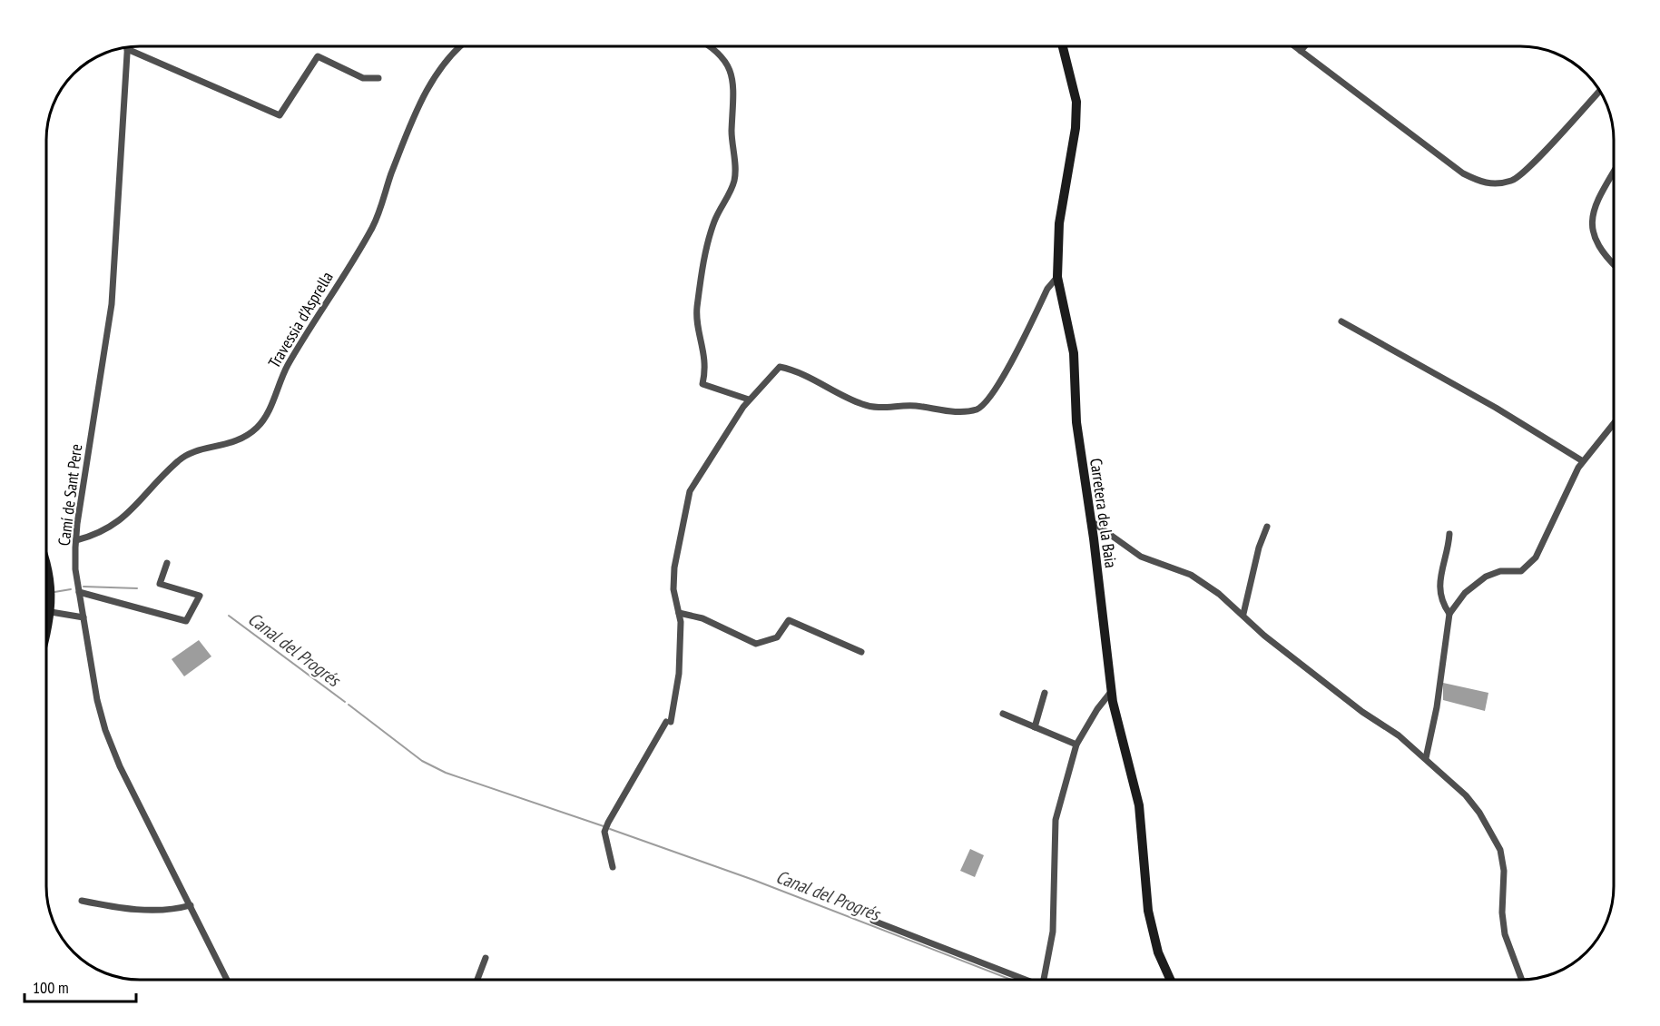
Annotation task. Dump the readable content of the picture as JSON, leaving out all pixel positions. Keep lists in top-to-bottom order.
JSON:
{
  "streets": {
    "main road": ["Carretera de la Baia"],
    "street": ["Travessia d'Asprella", "Camí de Sant Pere"]
  },
  "crossings": [
    ["Travessia d'Asprella", "Camí de Sant Pere"]
  ],
  "water": ["Canal del Progrés"],
  "scale_bar": "100 m"
}
